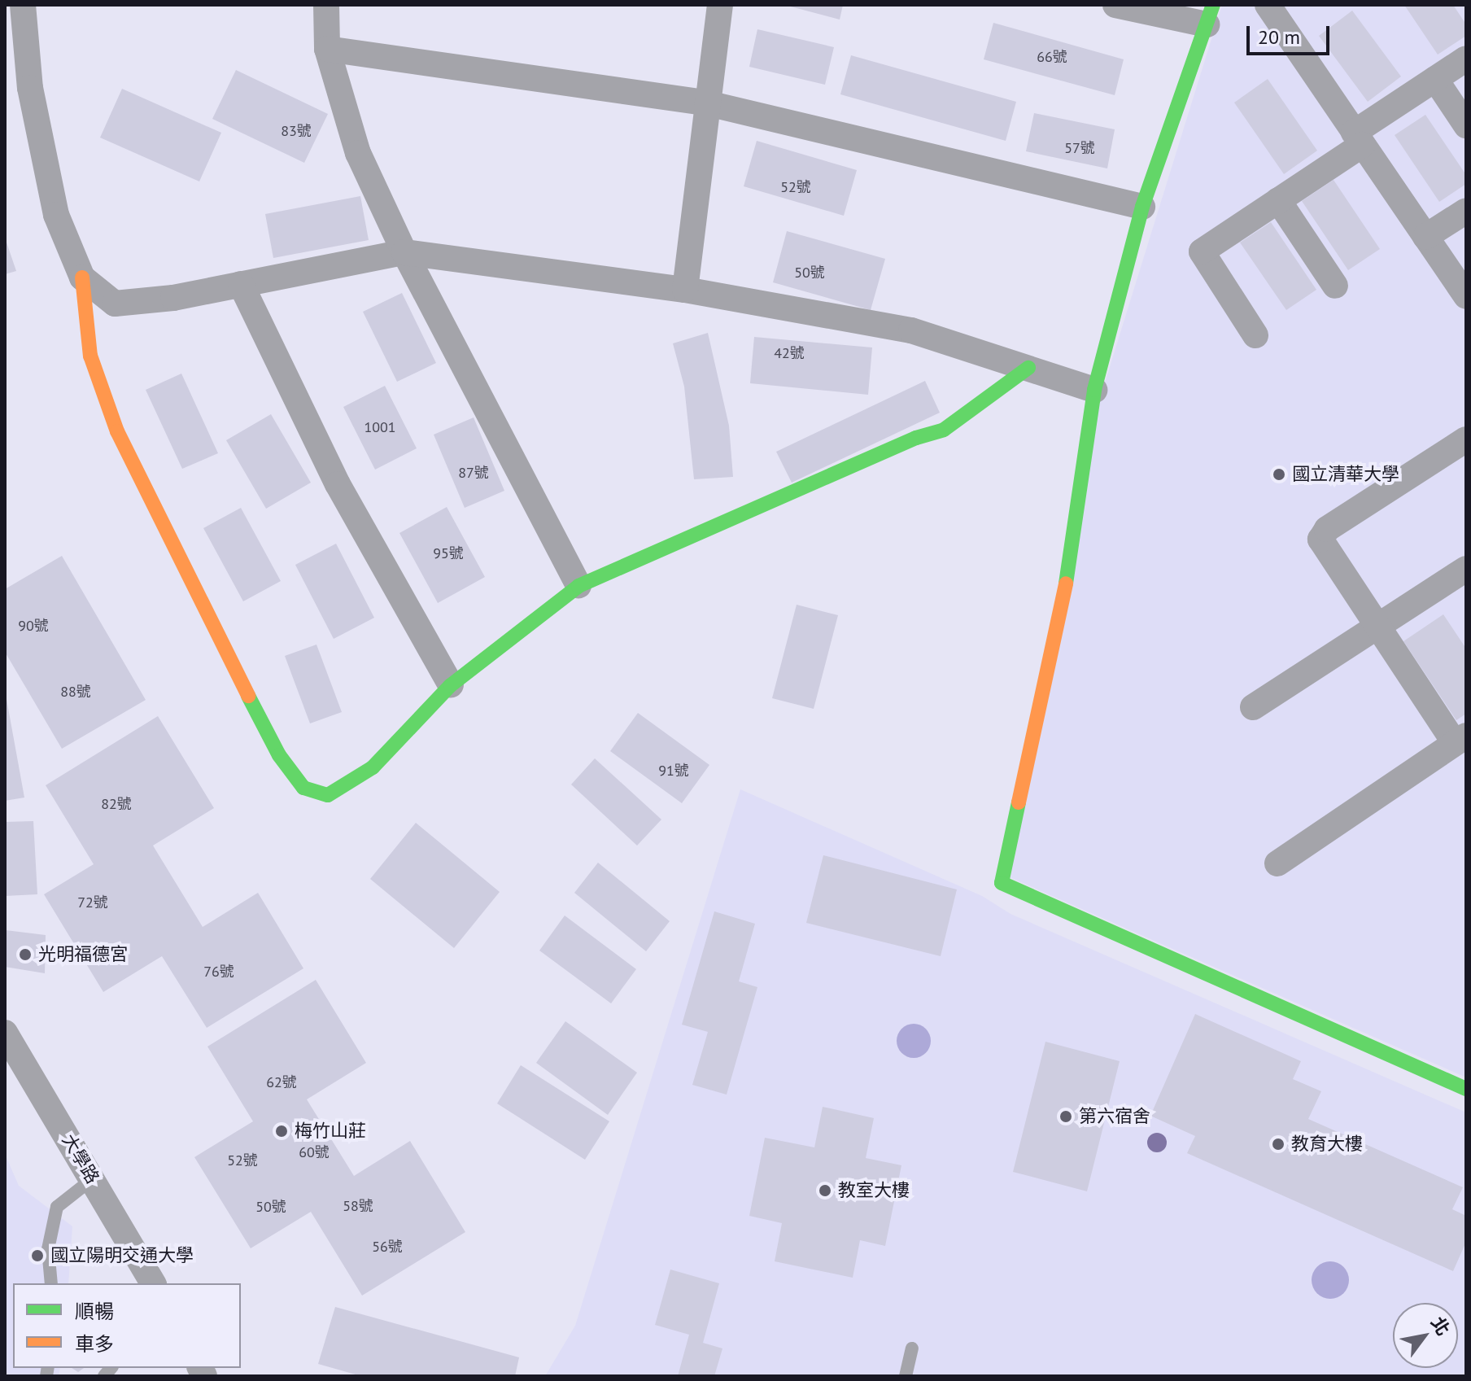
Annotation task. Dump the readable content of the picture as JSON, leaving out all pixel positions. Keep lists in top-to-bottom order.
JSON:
{
  "streets": {
    "street": ["大學路"]
  },
  "places": [
    "國立清華大學",
    "光明福德宮",
    "第六宿舍",
    "梅竹山莊",
    "教育大樓",
    "教室大樓",
    "國立陽明交通大學"
  ],
  "house_numbers": [
    "66號",
    "83號",
    "57號",
    "52號",
    "50號",
    "42號",
    "1001",
    "87號",
    "95號",
    "90號",
    "88號",
    "91號",
    "82號",
    "72號",
    "76號",
    "62號",
    "60號",
    "52號",
    "58號",
    "50號",
    "56號"
  ],
  "legend": ["順暢", "車多"],
  "scale_bar": "20 m",
  "north": "top right"
}
